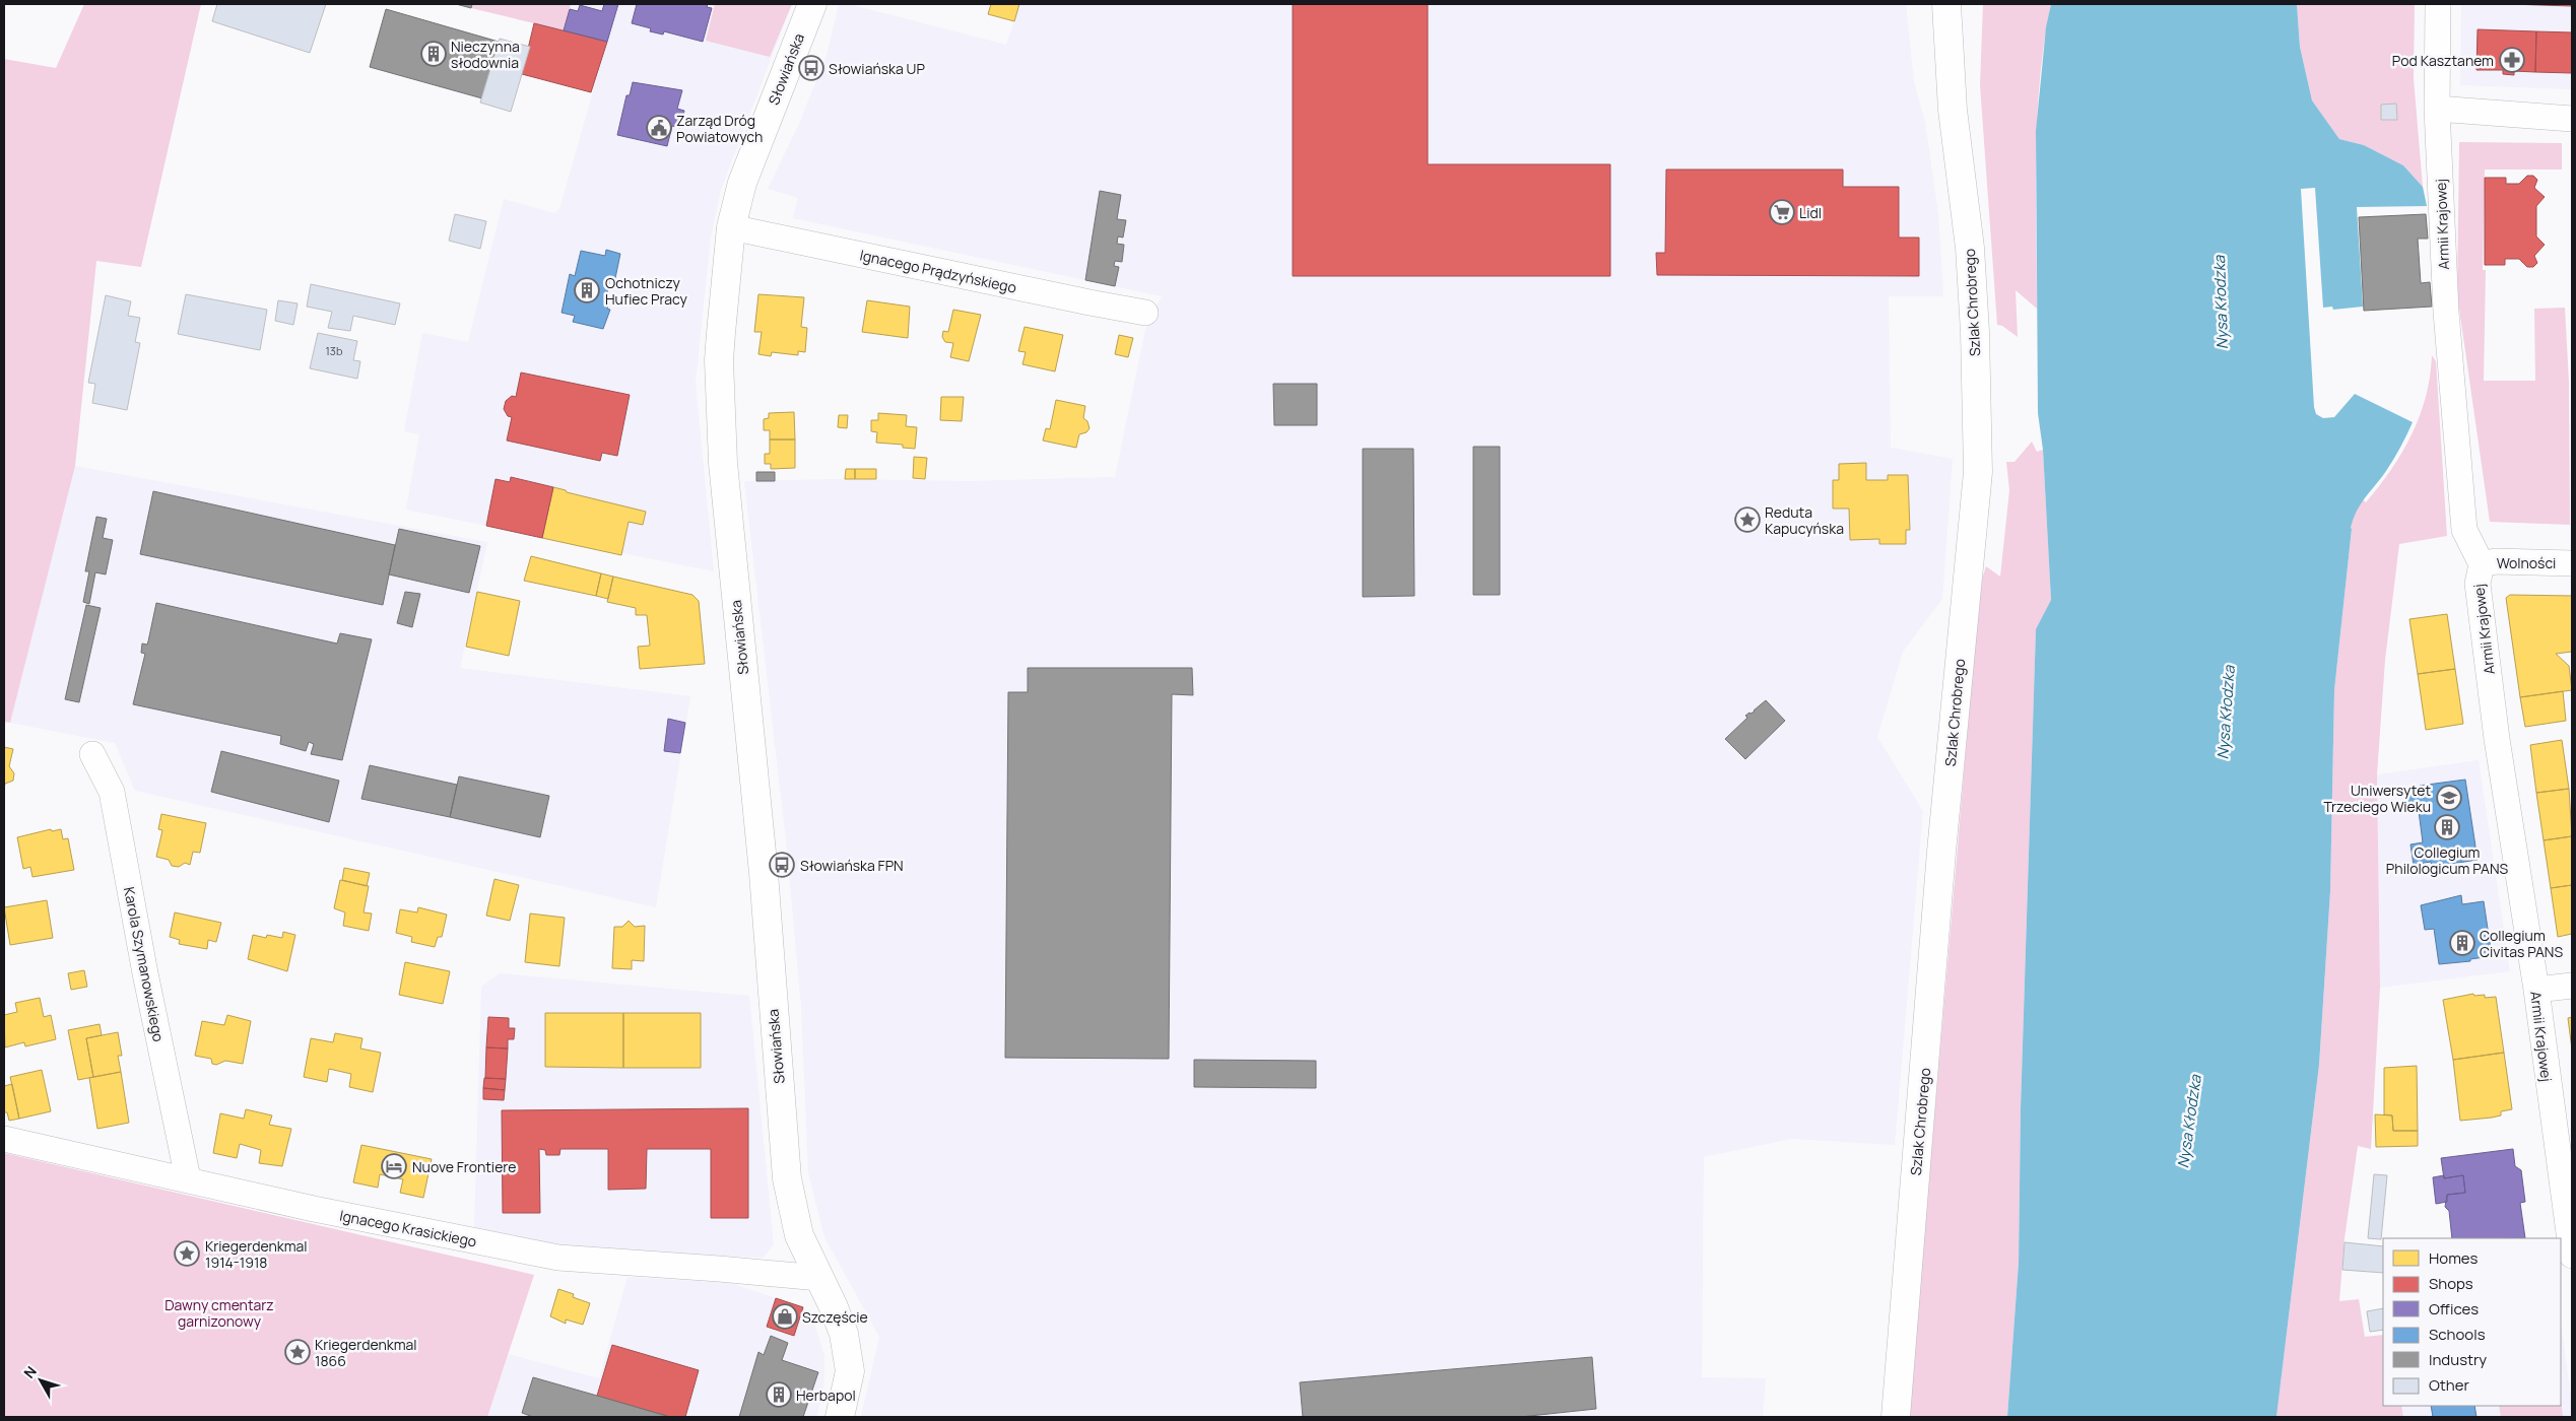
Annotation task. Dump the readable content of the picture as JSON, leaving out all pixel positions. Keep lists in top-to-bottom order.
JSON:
{
  "streets": {
    "street": [
      "Słowiańska",
      "Armii Krajowej",
      "Ignacego Prądzyńskiego",
      "Szlak Chrobrego",
      "Wolności",
      "Karola Szymanowskiego",
      "Ignacego Krasickiego"
    ]
  },
  "crossings": [
    ["Słowiańska", "Ignacego Prądzyńskiego"],
    ["Słowiańska", "Ignacego Krasickiego"],
    ["Armii Krajowej", "Wolności"],
    ["Karola Szymanowskiego", "Ignacego Krasickiego"]
  ],
  "water": ["Nysa Kłodzka"],
  "parks": ["Dawny cmentarz garnizonowy"],
  "places": {
    "building": [
      "Nieczynna słodownia",
      "Ochotniczy Hufiec Pracy",
      "Collegium Philologicum PANS",
      "Collegium Civitas PANS",
      "Herbapol"
    ],
    "pharmacy": ["Pod Kasztanem"],
    "bus stop": ["Słowiańska UP", "Słowiańska FPN"],
    "public building": ["Zarząd Dróg Powiatowych"],
    "supermarket": ["Lidl"],
    "place": ["Reduta Kapucyńska", "Kriegerdenkmal 1914-1918", "Kriegerdenkmal 1866"],
    "school or university": ["Uniwersytet Trzeciego Wieku"],
    "hotel": ["Nuove Frontiere"],
    "shop": ["Szczęście"]
  },
  "house_numbers": ["13b"],
  "legend": [
    "Homes",
    "Shops",
    "Offices",
    "Schools",
    "Industry",
    "Other"
  ],
  "north": "top left"
}
